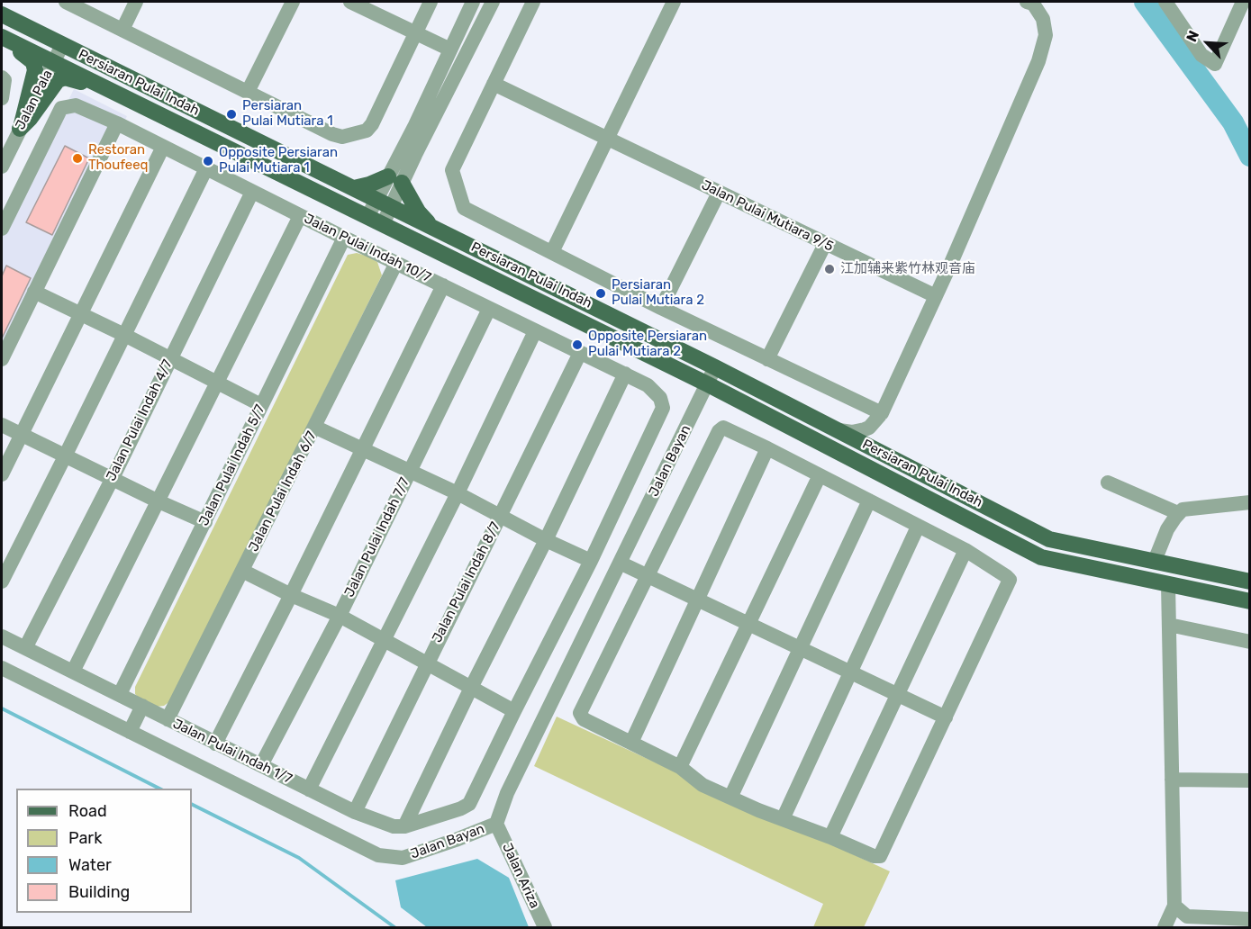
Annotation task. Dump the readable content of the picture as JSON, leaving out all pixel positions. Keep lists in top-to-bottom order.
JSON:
{
  "streets": {
    "main road": ["Persiaran Pulai Indah"],
    "street": [
      "Jalan Pala",
      "Jalan Pulai Mutiara 9/5",
      "Jalan Pulai Indah 10/7",
      "Jalan Pulai Indah 4/7",
      "Jalan Bayan",
      "Jalan Pulai Indah 5/7",
      "Jalan Pulai Indah 6/7",
      "Jalan Pulai Indah 7/7",
      "Jalan Pulai Indah 8/7",
      "Jalan Pulai Indah 1/7",
      "Jalan Ariza"
    ]
  },
  "crossings": [
    ["Persiaran Pulai Indah", "Jalan Pala"],
    ["Persiaran Pulai Indah", "Jalan Bayan"],
    ["Jalan Pulai Indah 10/7", "Jalan Pulai Indah 4/7"],
    ["Jalan Pulai Indah 10/7", "Jalan Pulai Indah 5/7"],
    ["Jalan Pulai Indah 10/7", "Jalan Pulai Indah 6/7"],
    ["Jalan Pulai Indah 10/7", "Jalan Pulai Indah 7/7"],
    ["Jalan Pulai Indah 10/7", "Jalan Pulai Indah 8/7"],
    ["Jalan Pulai Indah 4/7", "Jalan Pulai Indah 1/7"],
    ["Jalan Bayan", "Jalan Ariza"],
    ["Jalan Pulai Indah 5/7", "Jalan Pulai Indah 1/7"],
    ["Jalan Pulai Indah 6/7", "Jalan Pulai Indah 1/7"],
    ["Jalan Pulai Indah 7/7", "Jalan Pulai Indah 1/7"],
    ["Jalan Pulai Indah 8/7", "Jalan Pulai Indah 1/7"]
  ],
  "places": [
    "Persiaran Pulai Mutiara 1",
    "Restoran Thoufeeq",
    "Opposite Persiaran Pulai Mutiara 1",
    "江加辅来紫竹林观音庙",
    "Persiaran Pulai Mutiara 2",
    "Opposite Persiaran Pulai Mutiara 2"
  ],
  "legend": [
    "Road",
    "Park",
    "Water",
    "Building"
  ],
  "north": "top left"
}
